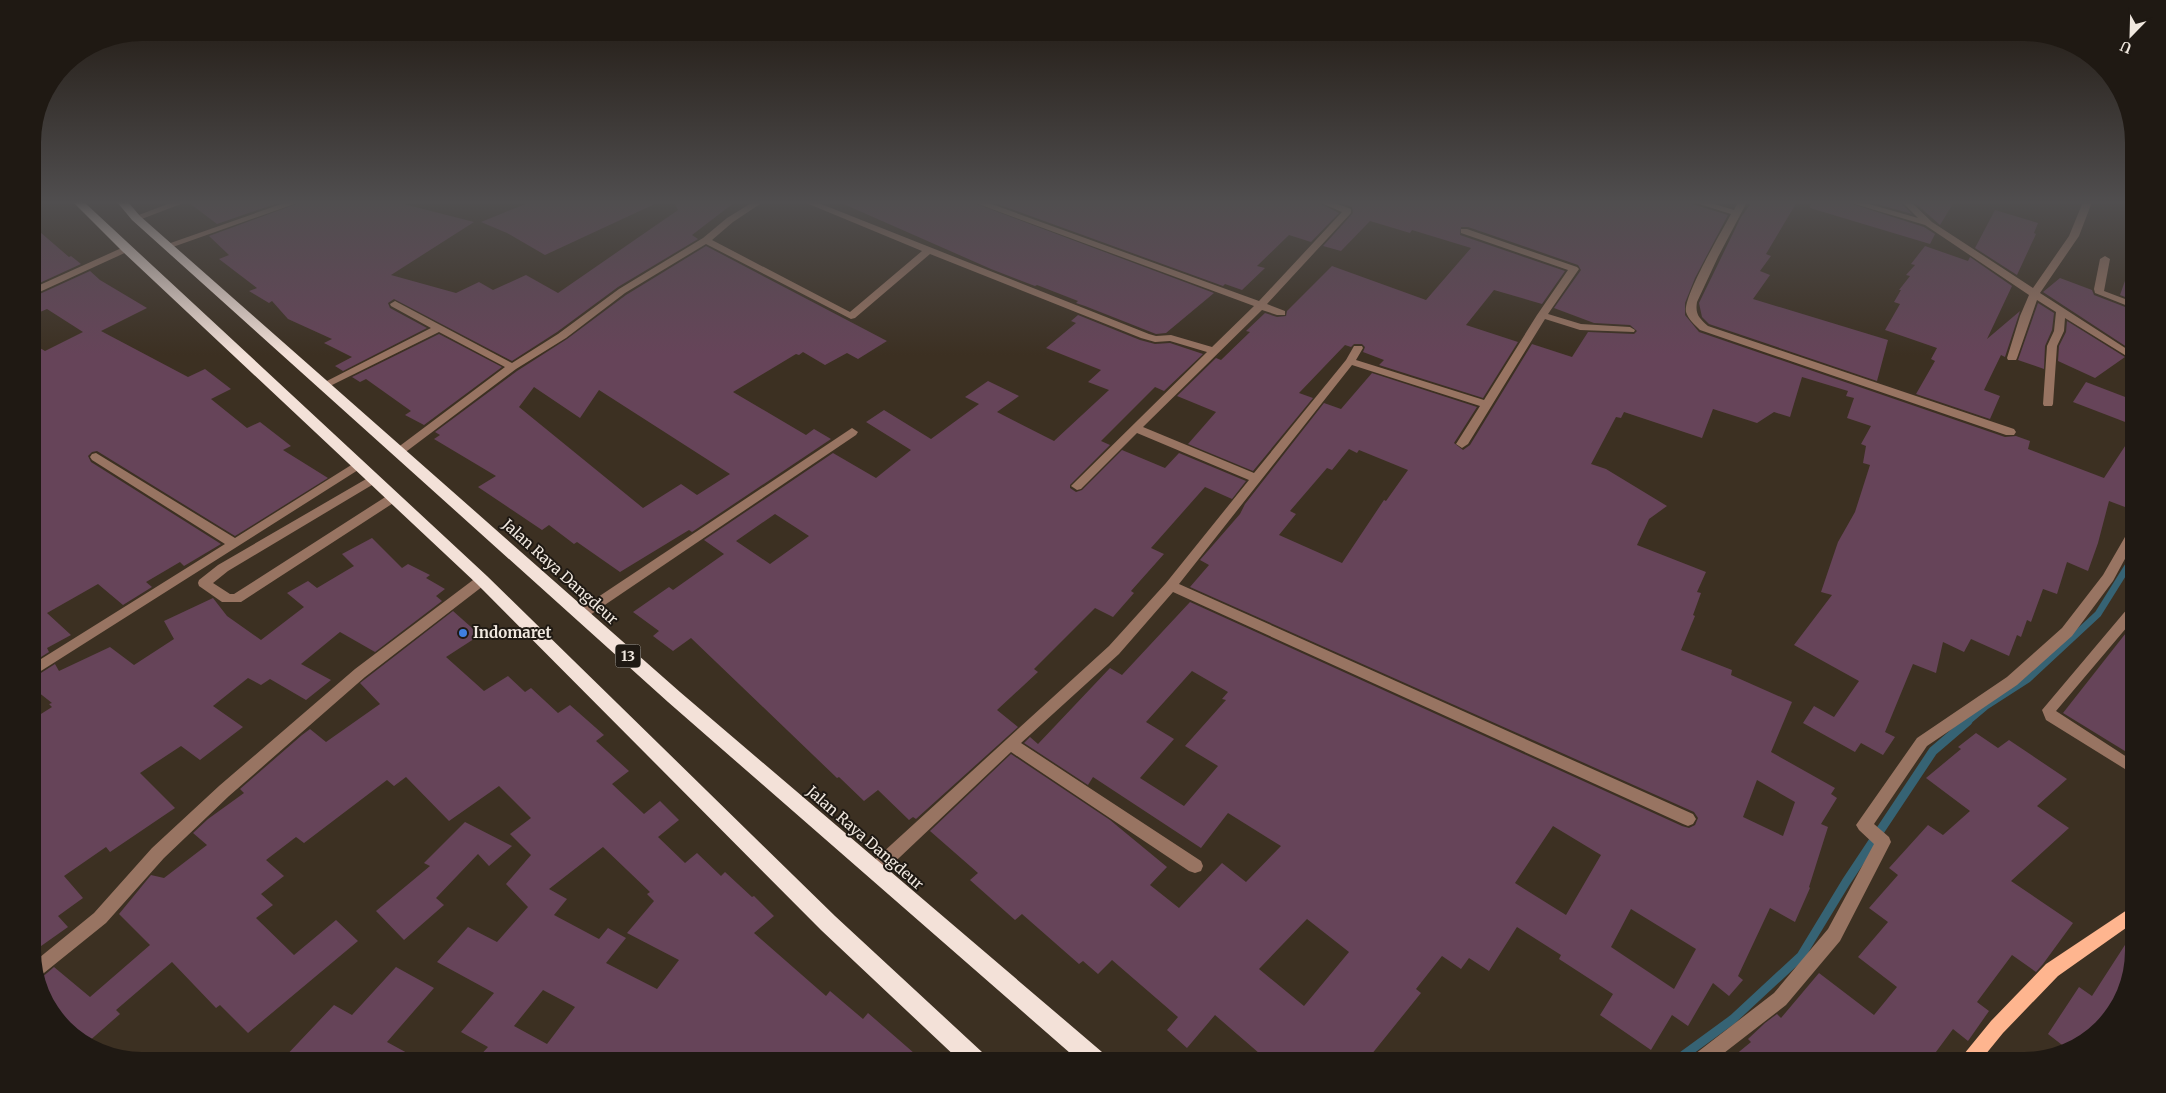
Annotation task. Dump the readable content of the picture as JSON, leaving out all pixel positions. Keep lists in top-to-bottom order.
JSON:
{
  "streets": {
    "highway": ["Jalan Raya Dangdeur", "13"]
  },
  "places": ["Indomaret"],
  "north": "bottom left"
}
